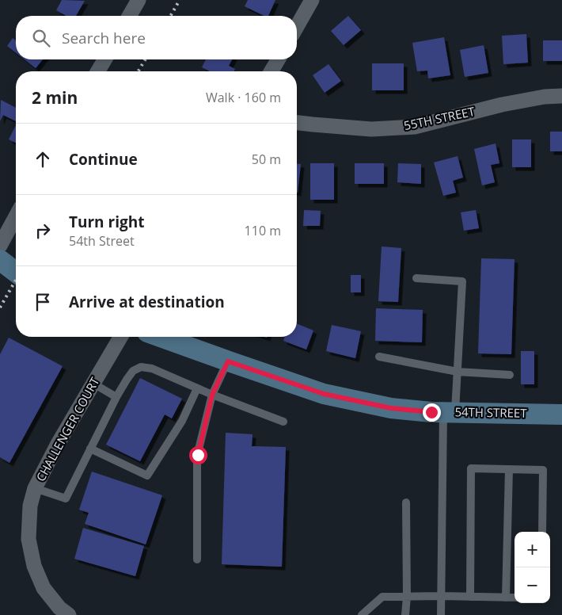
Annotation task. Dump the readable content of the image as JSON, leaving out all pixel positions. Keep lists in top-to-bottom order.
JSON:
{
  "streets": {
    "main road": ["54TH STREET"],
    "street": ["55TH STREET", "CHALLENGER COURT"]
  },
  "page": {
    "search": "Search here",
    "heading": ["2 min", "Walk · 160 m"],
    "list": [
      ["Continue", "50 m"],
      ["Turn right", "54th Street", "110 m"],
      "Arrive at destination"
    ],
    "map_buttons": ["+", "−"]
  }
}
